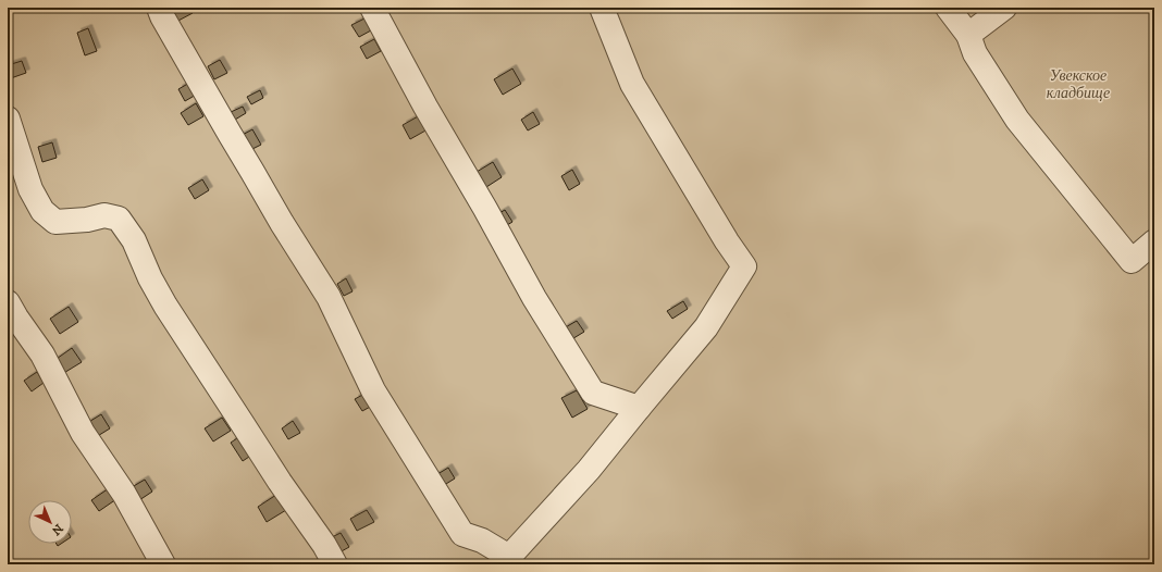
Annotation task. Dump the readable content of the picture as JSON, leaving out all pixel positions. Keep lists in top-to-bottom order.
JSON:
{
  "parks": ["Увекское кладбище"],
  "north": "bottom right"
}
